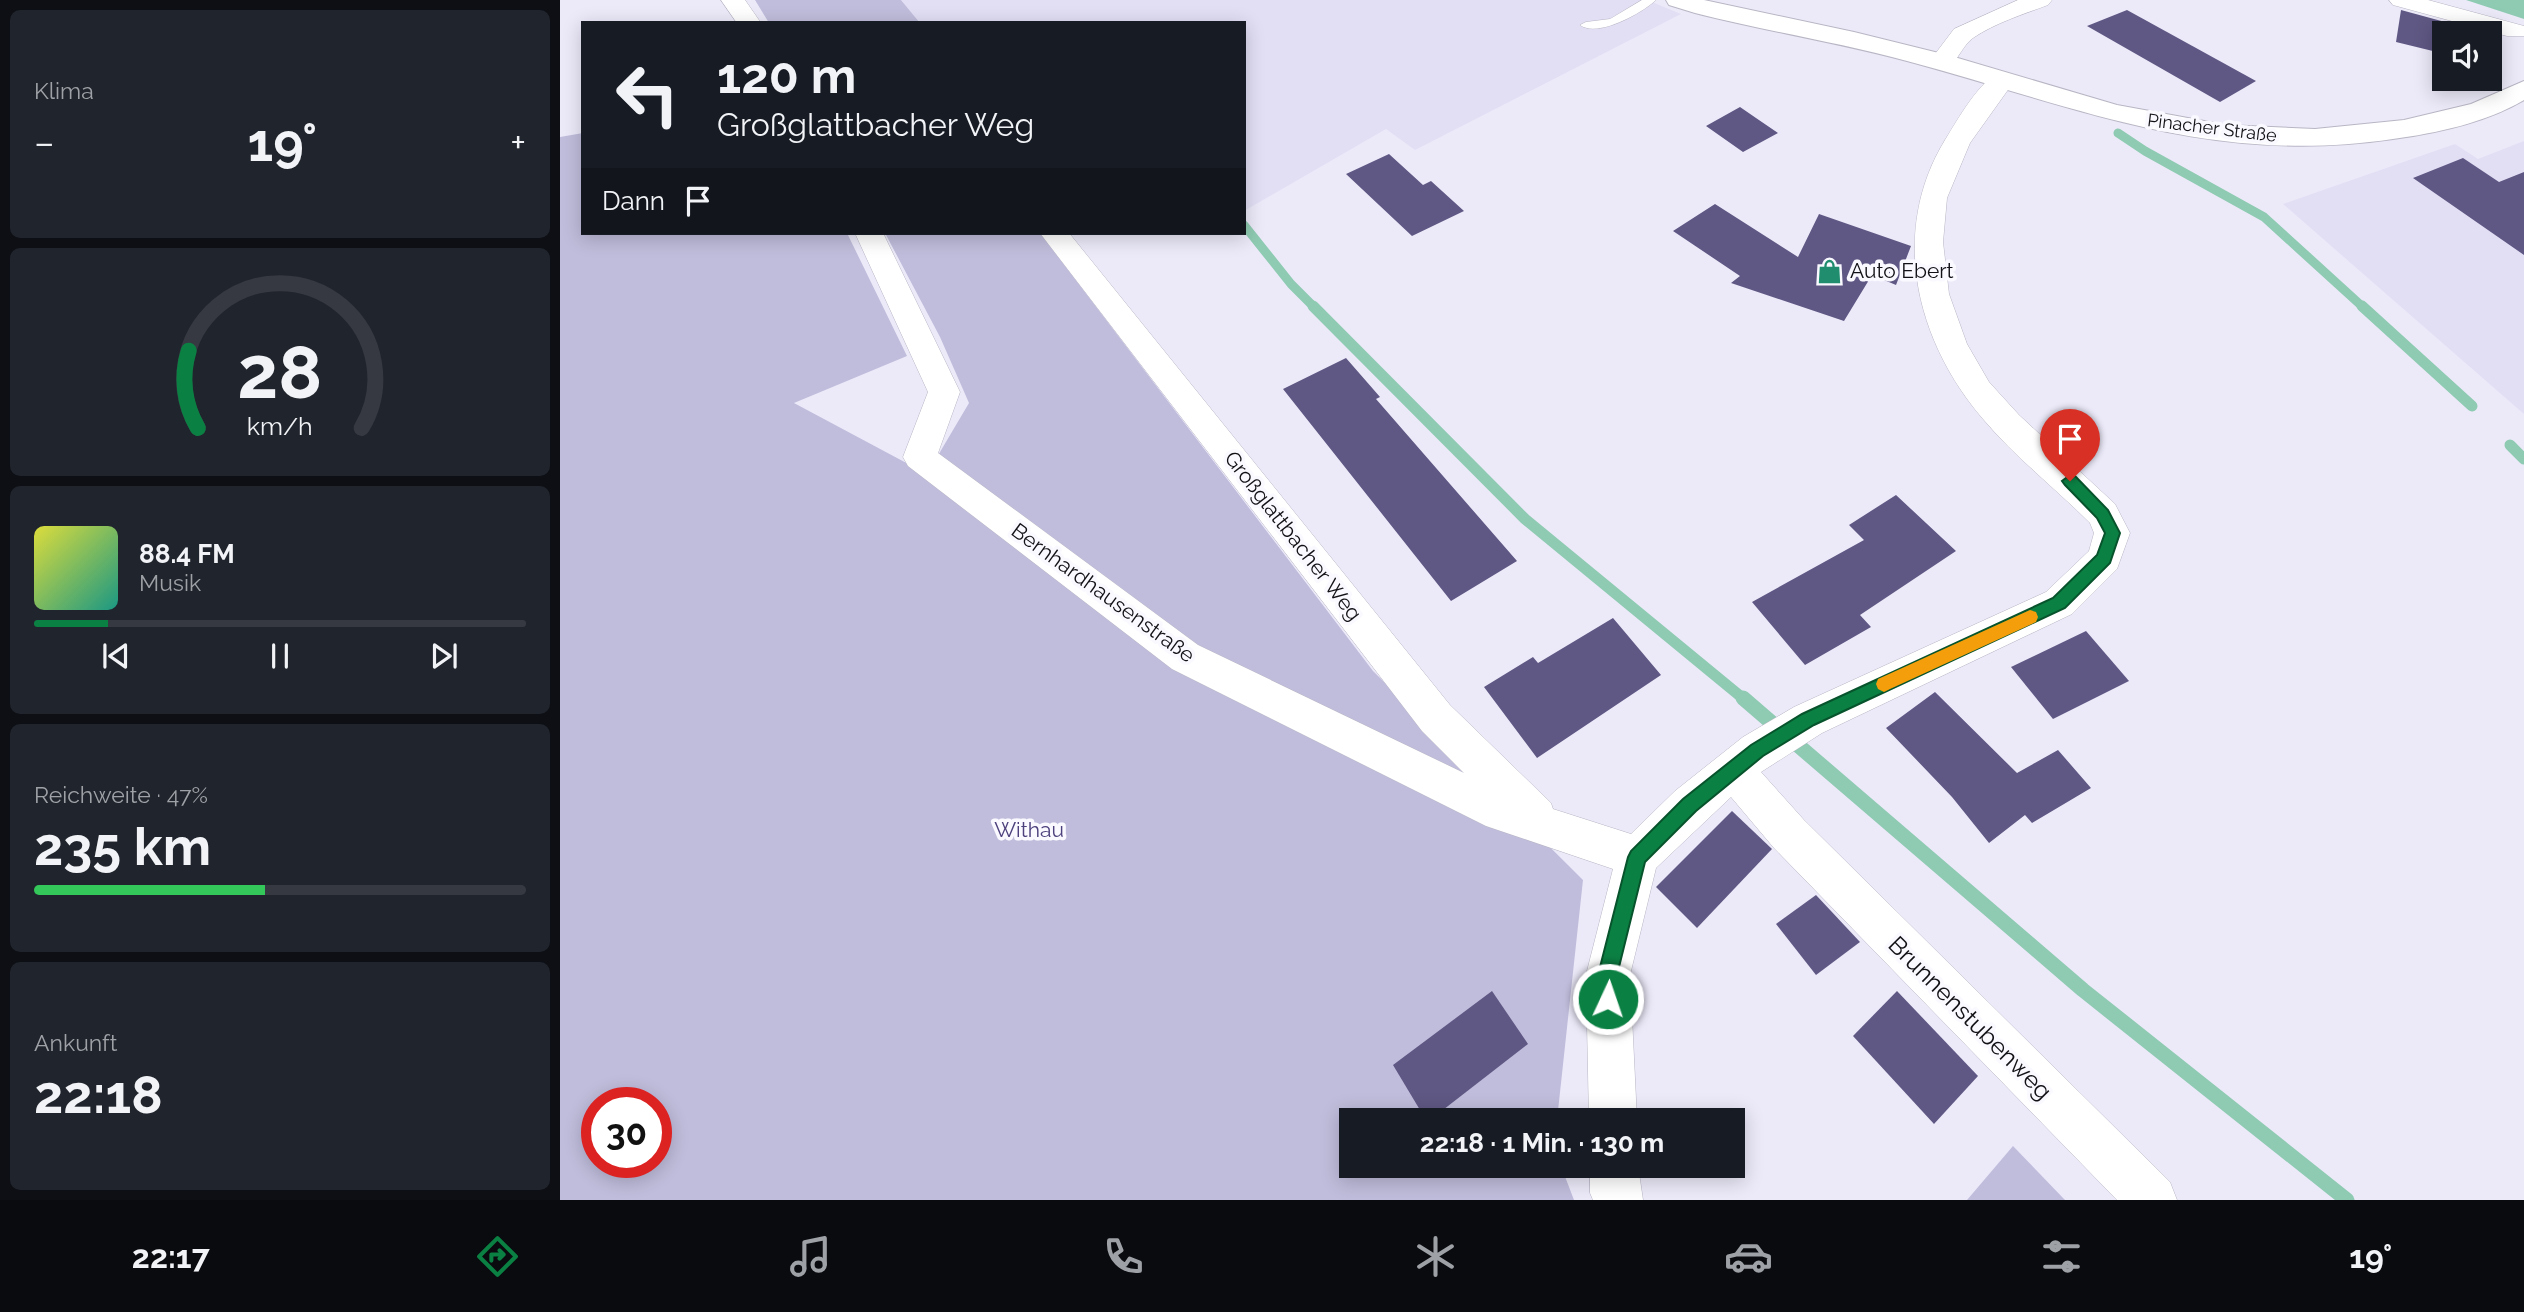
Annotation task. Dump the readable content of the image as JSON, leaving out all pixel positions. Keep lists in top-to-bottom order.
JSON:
{
  "streets": {
    "street": [
      "Pinacher Straße",
      "Großglattbacher Weg",
      "Bernhardhausenstraße",
      "Brunnenstubenweg"
    ]
  },
  "crossings": [
    ["Großglattbacher Weg", "Bernhardhausenstraße"]
  ],
  "parks": ["Withau"],
  "places": {
    "shop": ["Auto Ebert"]
  },
  "page": {
    "tile": [
      "Klima",
      ["Reichweite · 47%", "235 km"],
      ["Ankunft", "22:18"]
    ],
    "turn": ["120 m", "Großglattbacher Weg"],
    "heat": ["−", "19°", "+"],
    "then": "Dann",
    "song": ["88.4 FM", "Musik"],
    "limit": "30",
    "trip": "22:18 · 1 Min. · 130 m",
    "tabs": ["22:17", "19°"],
    "gauge": ["28", "km/h"]
  }
}
